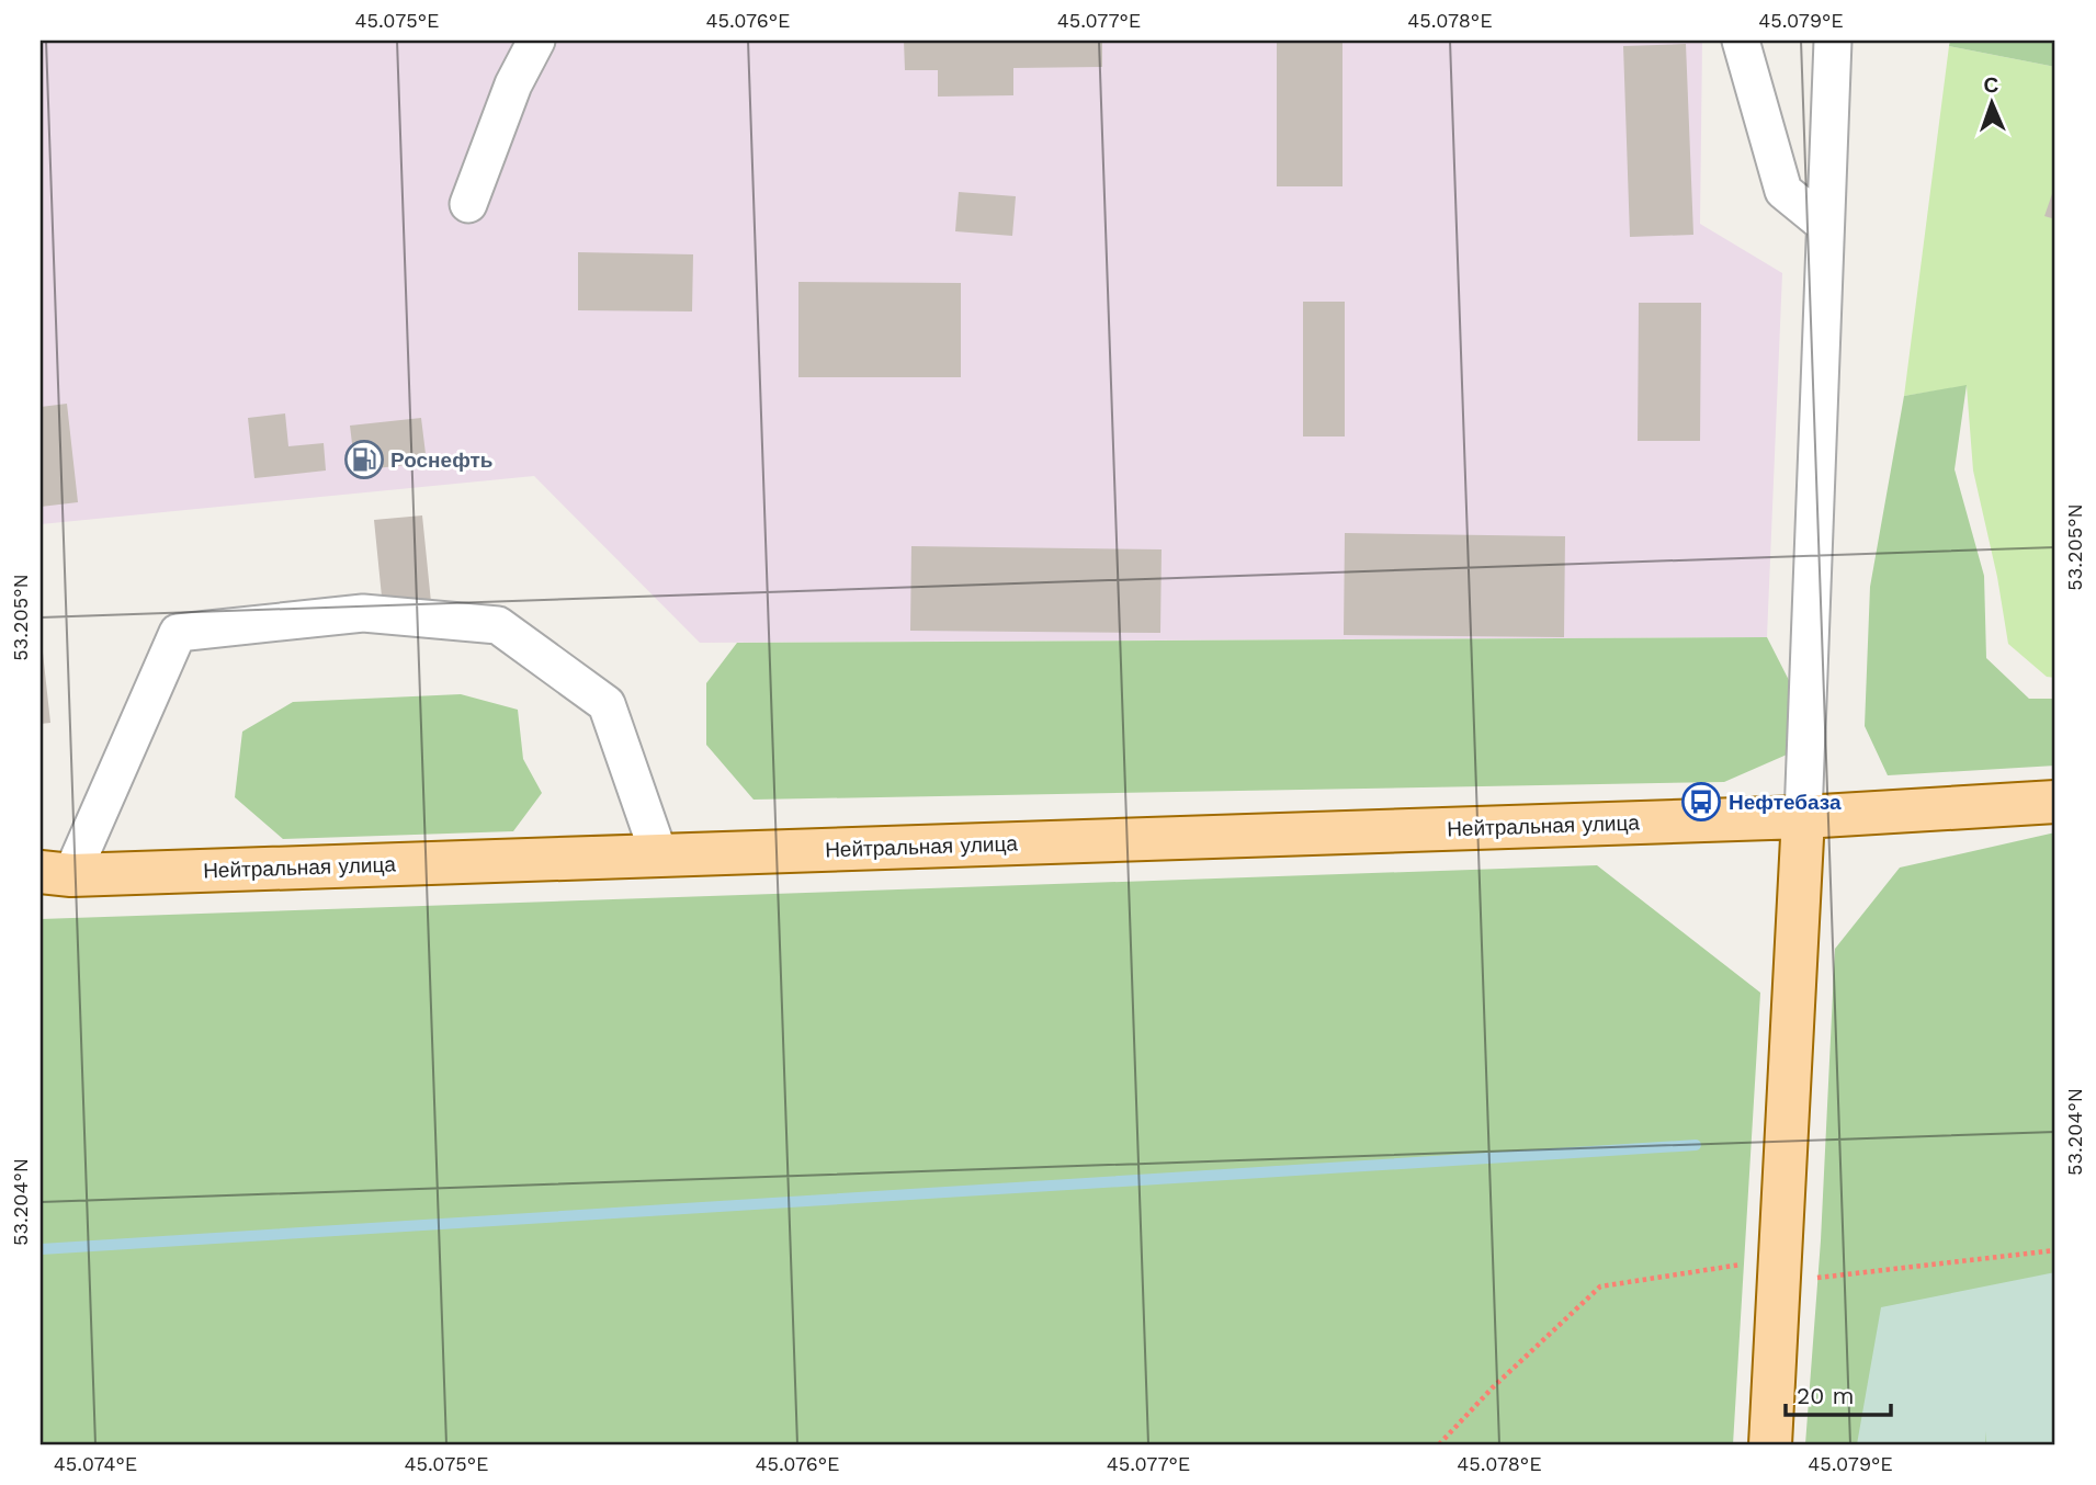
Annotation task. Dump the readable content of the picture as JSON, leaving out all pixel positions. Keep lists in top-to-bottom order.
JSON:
{
  "streets": {
    "main road": ["Нейтральная улица"]
  },
  "places": {
    "fuel station": ["Роснефть"],
    "bus stop": ["Нефтебаза"]
  },
  "scale_bar": "20 m",
  "north": "top",
  "coordinates": [
    "45.075°E",
    "45.076°E",
    "45.077°E",
    "45.078°E",
    "45.079°E",
    "53.205°N",
    "53.204°N",
    "45.074°E"
  ]
}
